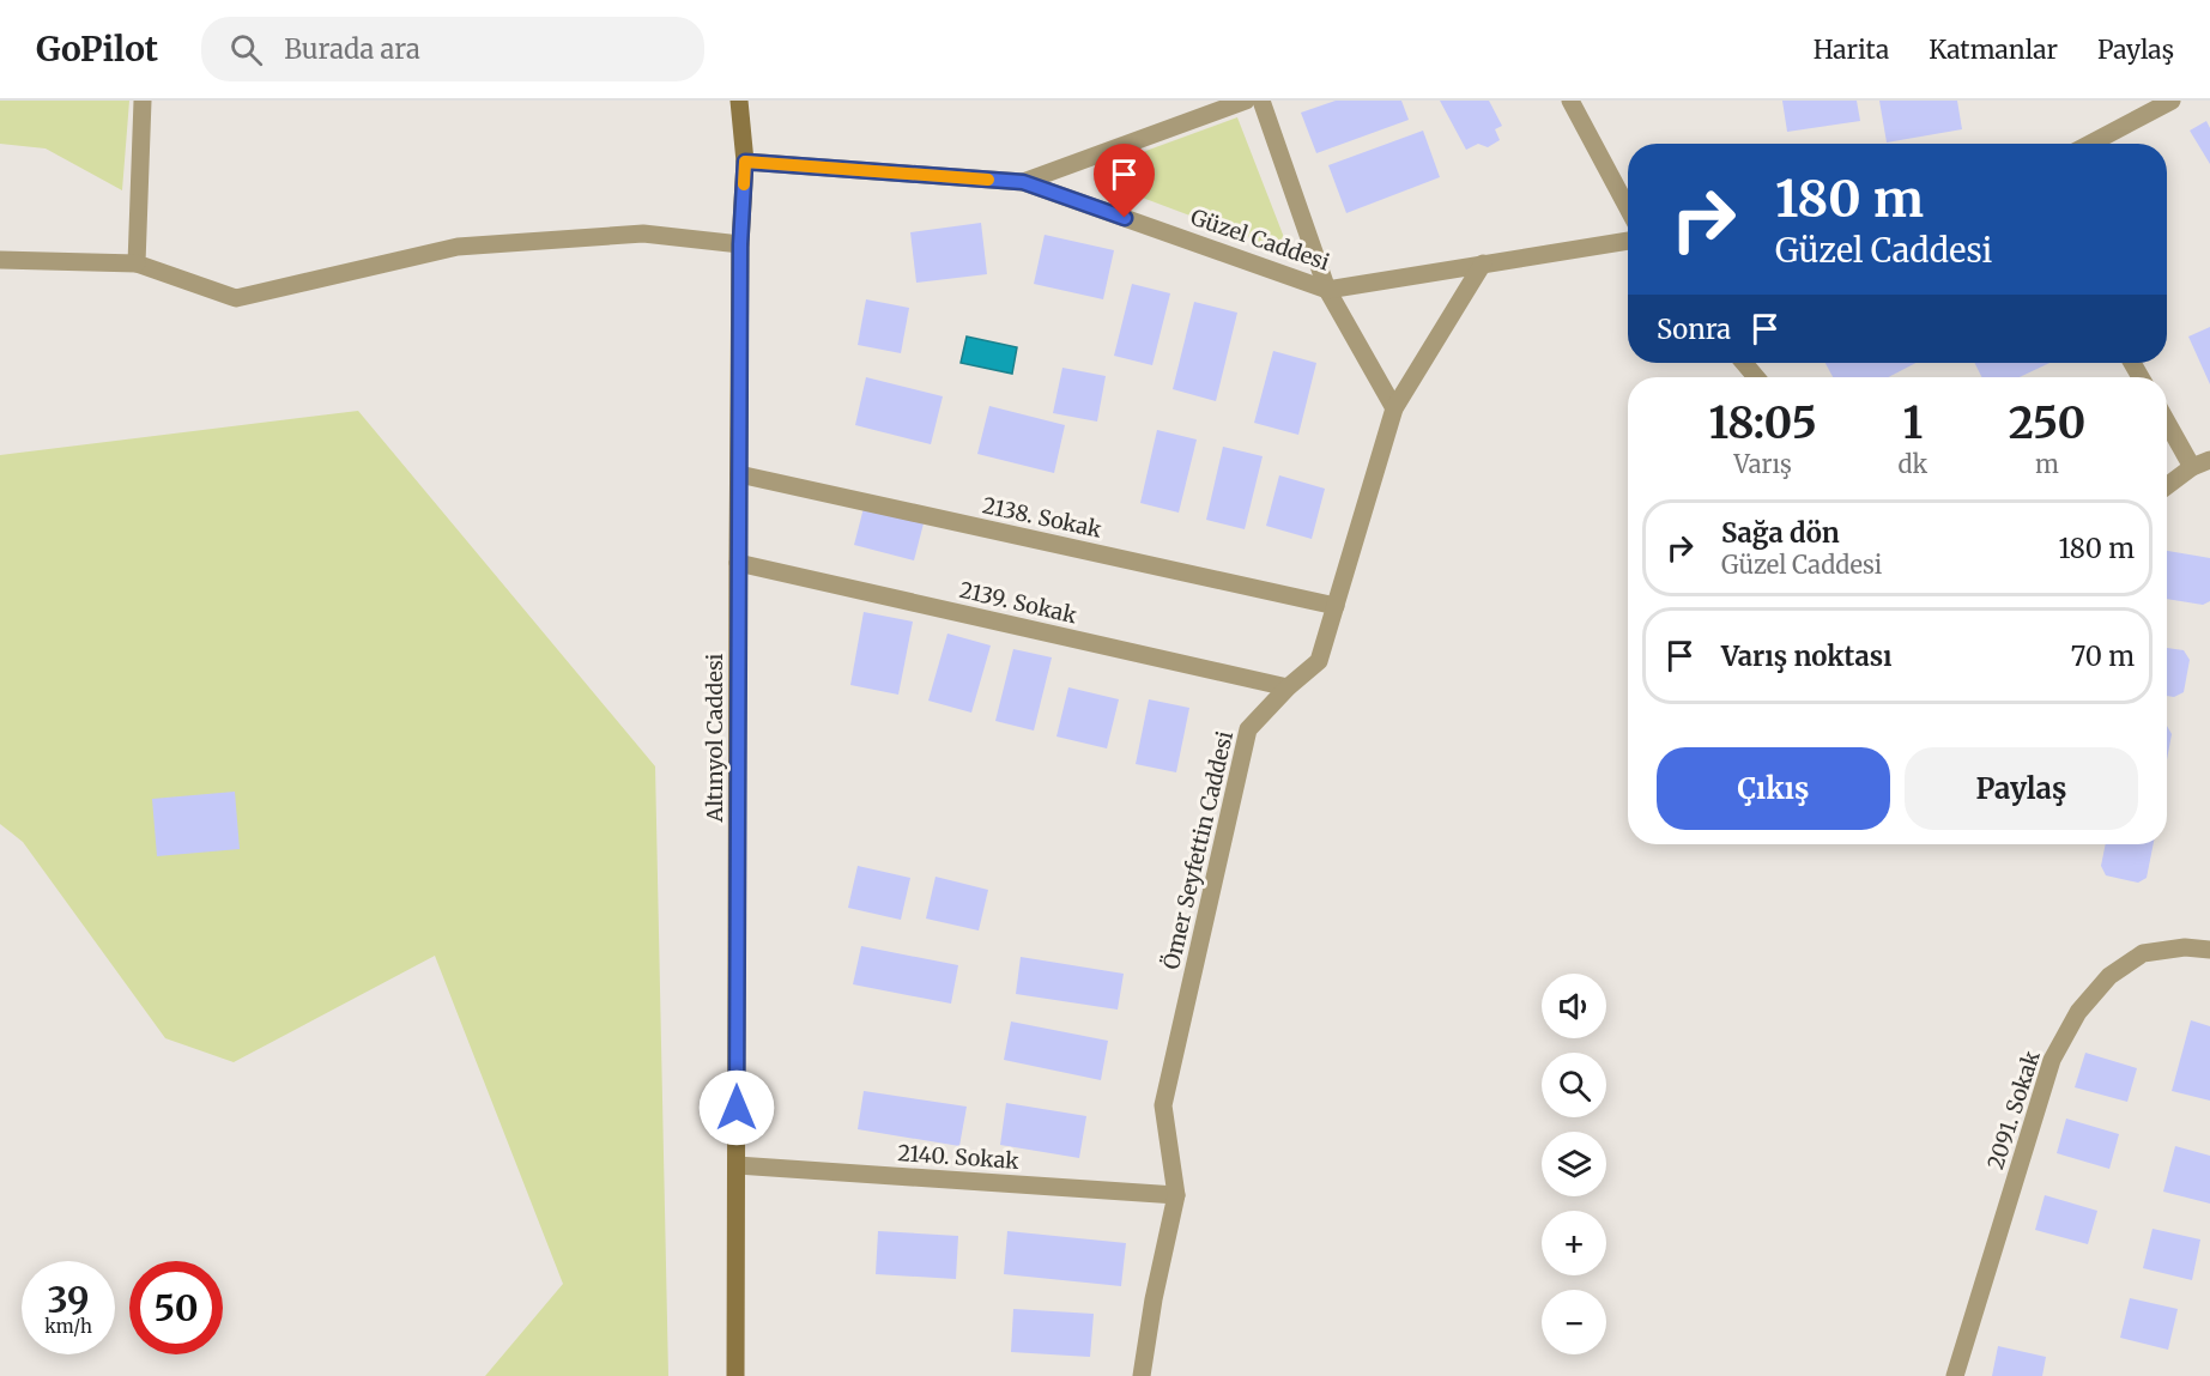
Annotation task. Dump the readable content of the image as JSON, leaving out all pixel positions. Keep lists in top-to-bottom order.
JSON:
{
  "streets": {
    "main road": ["Altınyol Caddesi"],
    "street": [
      "Güzel Caddesi",
      "2138. Sokak",
      "2139. Sokak",
      "Ömer Seyfettin Caddesi",
      "2091. Sokak",
      "2140. Sokak"
    ]
  },
  "crossings": [
    ["Güzel Caddesi", "Altınyol Caddesi"],
    ["Güzel Caddesi", "Ömer Seyfettin Caddesi"],
    ["2138. Sokak", "Altınyol Caddesi"],
    ["2138. Sokak", "Ömer Seyfettin Caddesi"],
    ["2139. Sokak", "Altınyol Caddesi"],
    ["2139. Sokak", "Ömer Seyfettin Caddesi"],
    ["Altınyol Caddesi", "2140. Sokak"],
    ["Ömer Seyfettin Caddesi", "2140. Sokak"]
  ],
  "page": {
    "header": "GoPilot",
    "search": "Burada ara",
    "nav": ["Harita", "Katmanlar", "Paylaş"],
    "turn": ["180 m", "Güzel Caddesi"],
    "then": "Sonra",
    "eta": [
      "18:05",
      "Varış",
      "1",
      "dk",
      "250",
      "m"
    ],
    "list": [
      {
        "name": "Sağa dön",
        "note": "Güzel Caddesi",
        "value": "180 m"
      },
      {
        "name": "Varış noktası",
        "value": "70 m"
      }
    ],
    "buttons": ["Çıkış", "Paylaş"],
    "map_buttons": ["+", "−"],
    "speed": "39 km/h",
    "limit": "50"
  }
}
